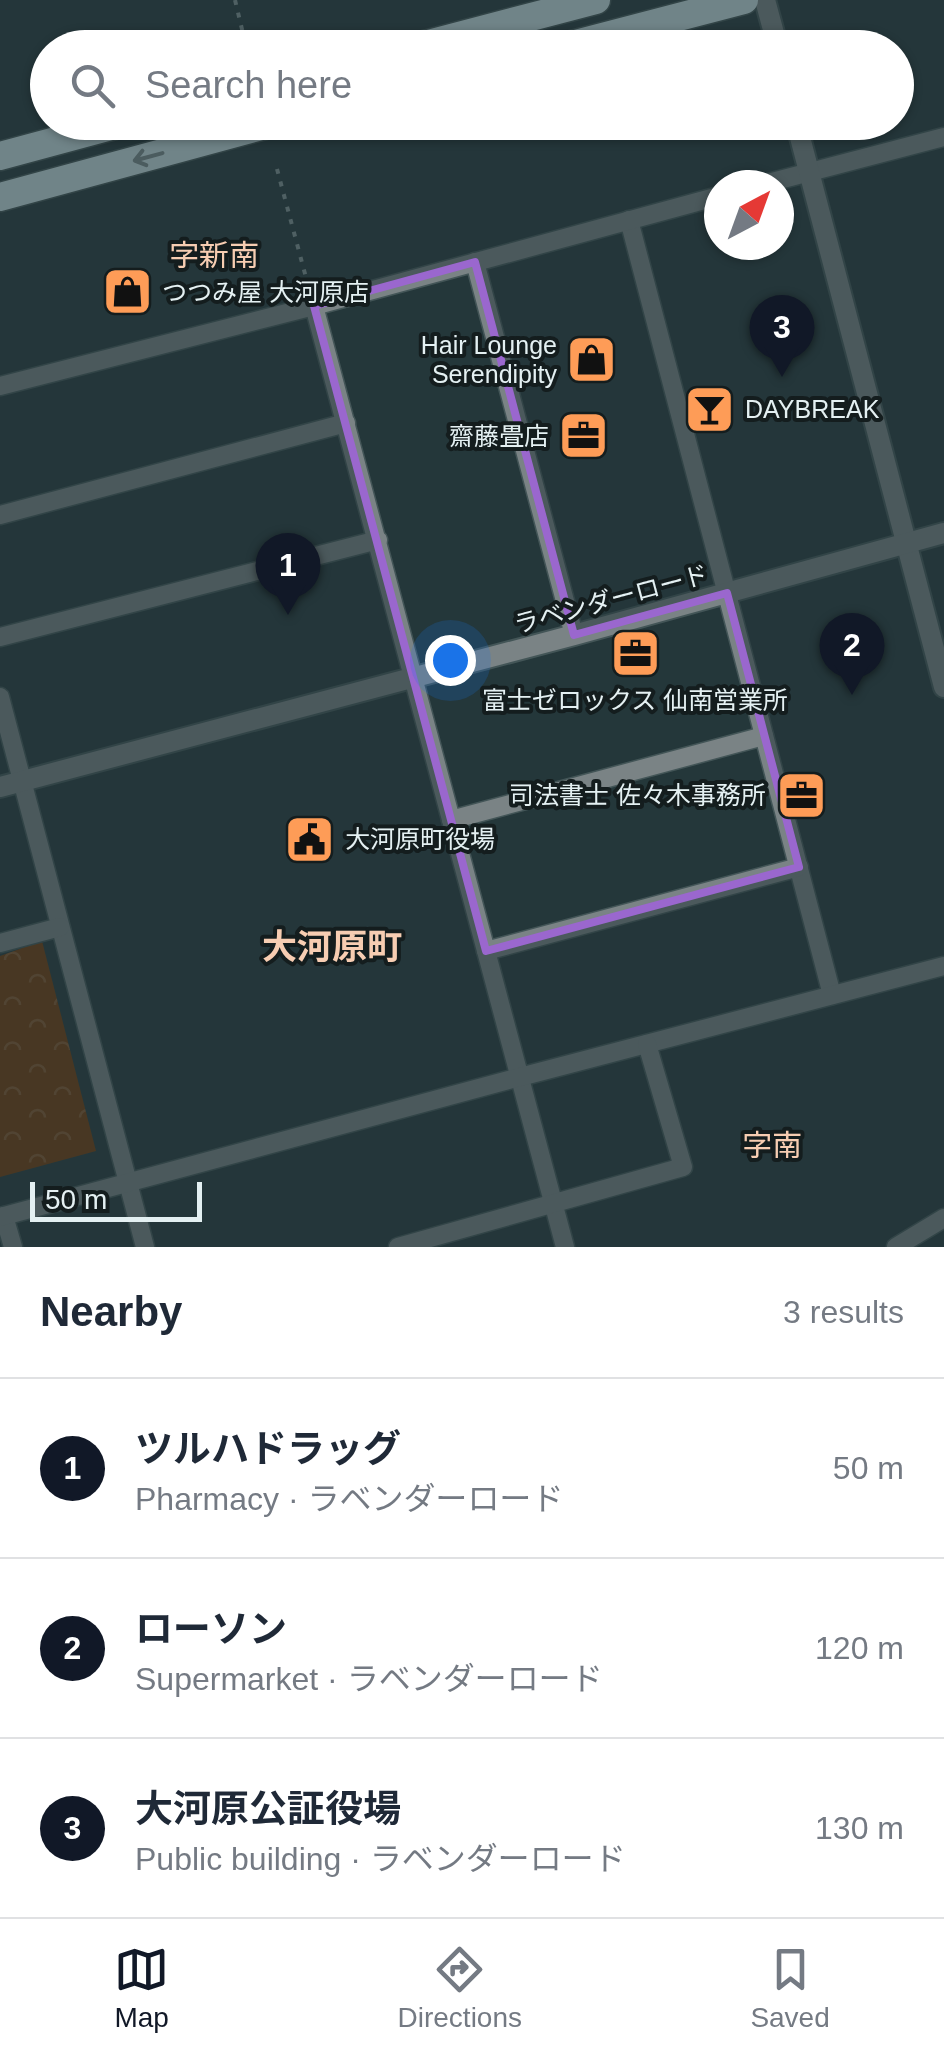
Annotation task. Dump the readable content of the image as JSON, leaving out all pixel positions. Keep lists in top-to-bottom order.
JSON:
{
  "streets": {
    "street": ["ラベンダーロード"]
  },
  "districts": ["字新南", "大河原町", "字南"],
  "places": {
    "shop": ["つつみ屋 大河原店", "Hair Lounge Serendipity"],
    "bar": ["DAYBREAK"],
    "office": ["齋藤畳店", "富士ゼロックス 仙南営業所", "司法書士 佐々木事務所"],
    "public building": ["大河原町役場"]
  },
  "scale_bar": "50 m",
  "north": "top right",
  "page": {
    "search": "Search here",
    "pins": ["3", "1", "2"],
    "scale": "50 m",
    "heading": ["Nearby", "3 results"],
    "list": [
      {
        "mark": "1",
        "name": "ツルハドラッグ",
        "note": "Pharmacy · ラベンダーロード",
        "value": "50 m"
      },
      {
        "mark": "2",
        "name": "ローソン",
        "note": "Supermarket · ラベンダーロード",
        "value": "120 m"
      },
      {
        "mark": "3",
        "name": "大河原公証役場",
        "note": "Public building · ラベンダーロード",
        "value": "130 m"
      }
    ],
    "nav": ["Map", "Directions", "Saved"]
  }
}
